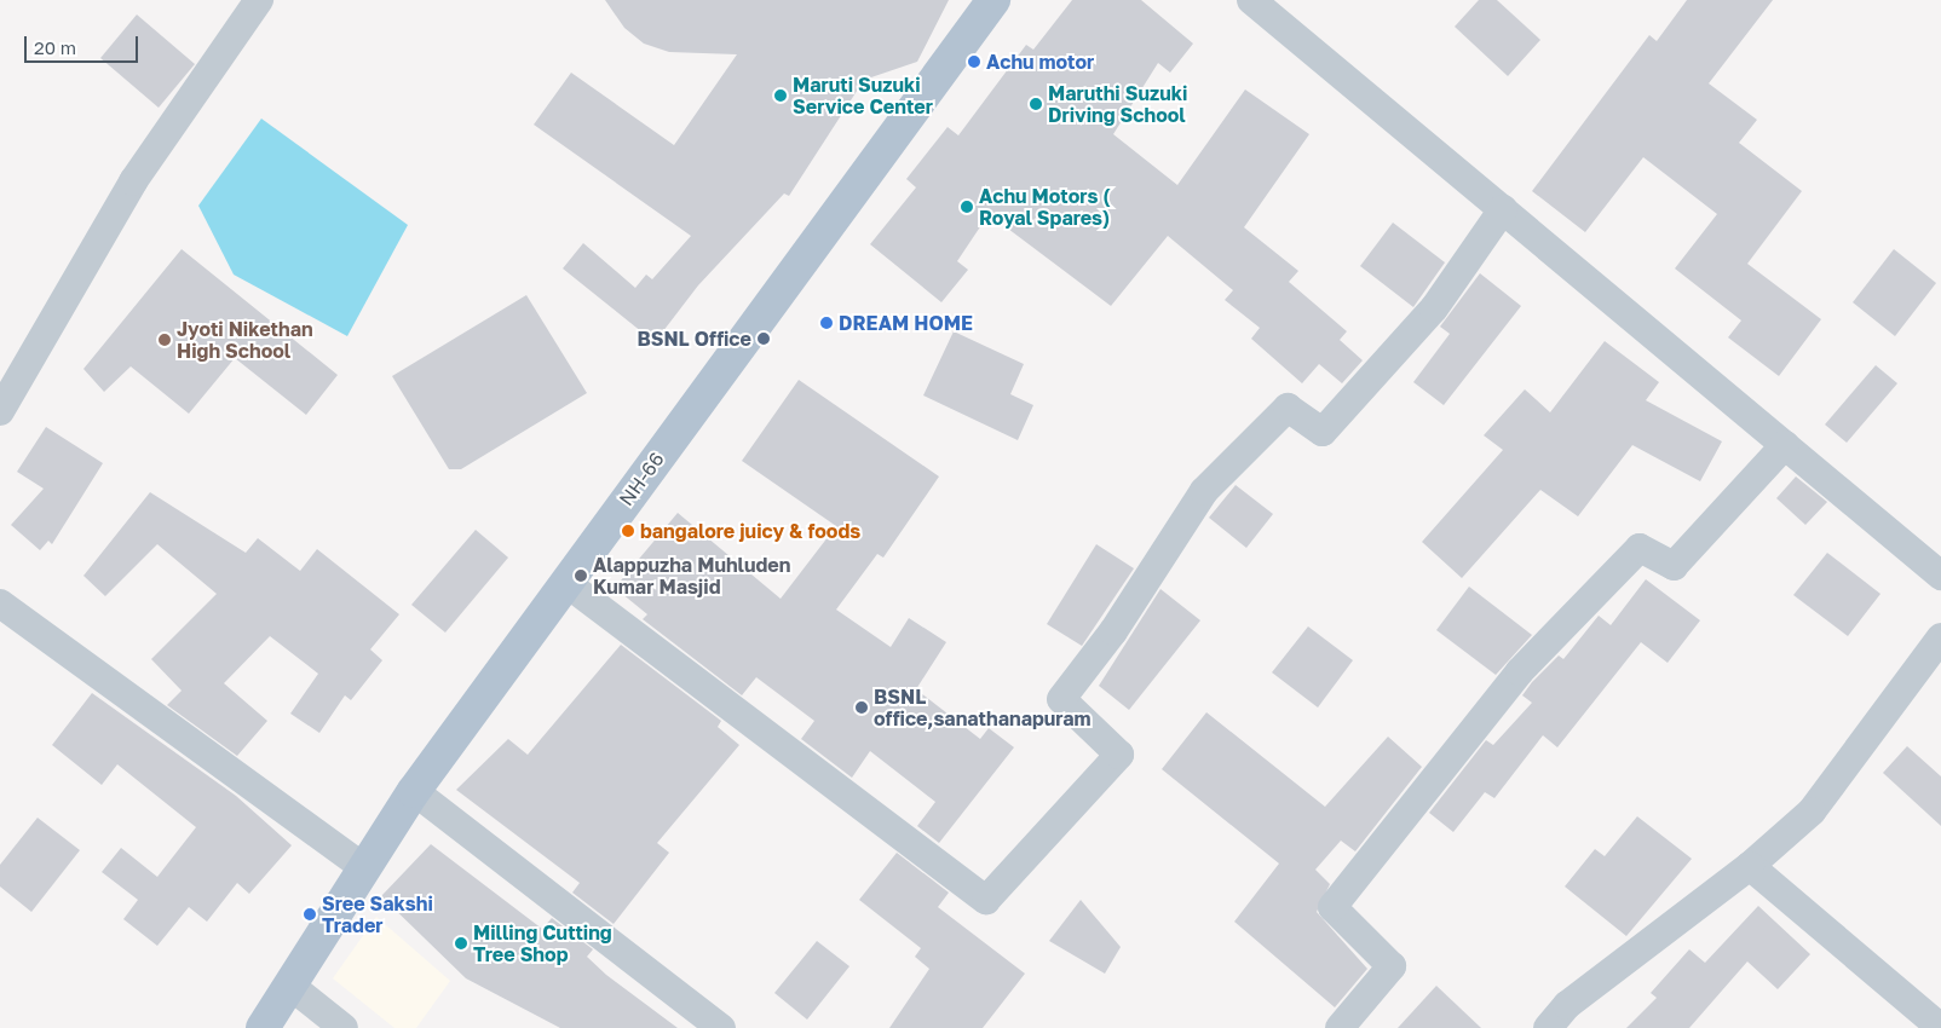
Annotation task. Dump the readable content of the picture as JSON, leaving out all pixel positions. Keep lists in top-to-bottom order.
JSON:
{
  "streets": {
    "main road": ["NH-66"]
  },
  "places": [
    "Achu motor",
    "Maruti Suzuki Service Center",
    "Maruthi Suzuki Driving School",
    "Achu Motors ( Royal Spares)",
    "DREAM HOME",
    "BSNL Office",
    "Jyoti Nikethan High School",
    "bangalore juicy & foods",
    "Alappuzha Muhluden Kumar Masjid",
    "BSNL office,sanathanapuram",
    "Sree Sakshi Trader",
    "Milling Cutting Tree Shop"
  ],
  "scale_bar": "20 m"
}
